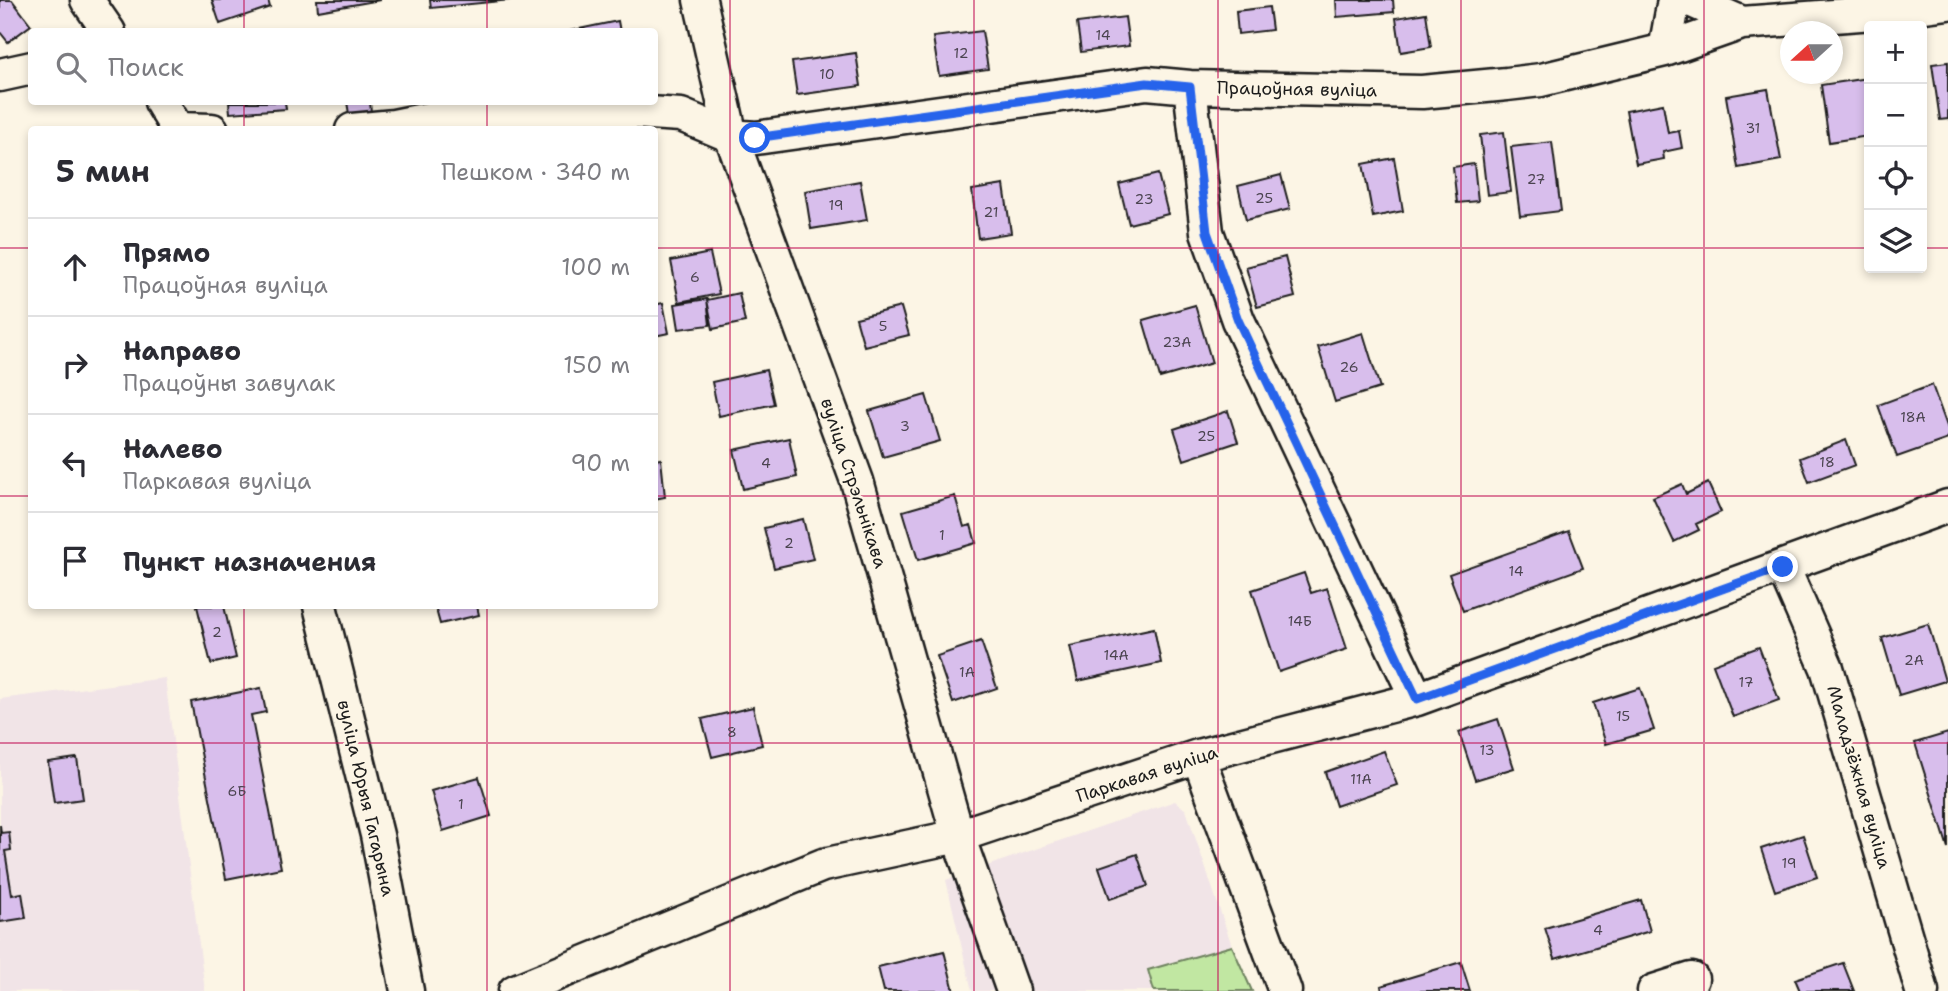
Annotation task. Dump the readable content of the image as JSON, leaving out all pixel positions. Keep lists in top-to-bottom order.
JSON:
{
  "streets": {
    "street": [
      "Працоўная вуліца",
      "вуліца Стрэльнікава",
      "Паркавая вуліца",
      "Маладзёжная вуліца",
      "вуліца Юрыя Гагарына"
    ]
  },
  "crossings": [
    ["Працоўная вуліца", "вуліца Стрэльнікава"],
    ["вуліца Стрэльнікава", "Паркавая вуліца"],
    ["Паркавая вуліца", "Маладзёжная вуліца"]
  ],
  "house_numbers": [
    "14",
    "12",
    "10",
    "31",
    "27",
    "25",
    "23",
    "19",
    "21",
    "6",
    "5",
    "23А",
    "26",
    "18А",
    "3",
    "25",
    "18",
    "4",
    "1",
    "2",
    "14",
    "14Б",
    "2",
    "14А",
    "2А",
    "1А",
    "17",
    "15",
    "8",
    "13",
    "11А",
    "6Б",
    "1",
    "19",
    "4"
  ],
  "north": "left",
  "page": {
    "map_buttons": ["+", "−"],
    "search": "Поиск",
    "heading": ["5 мин", "Пешком · 340 m"],
    "list": [
      ["Прямо", "Працоўная вуліца", "100 m"],
      ["Направо", "Працоўны завулак", "150 m"],
      ["Налево", "Паркавая вуліца", "90 m"],
      "Пункт назначения"
    ]
  }
}
